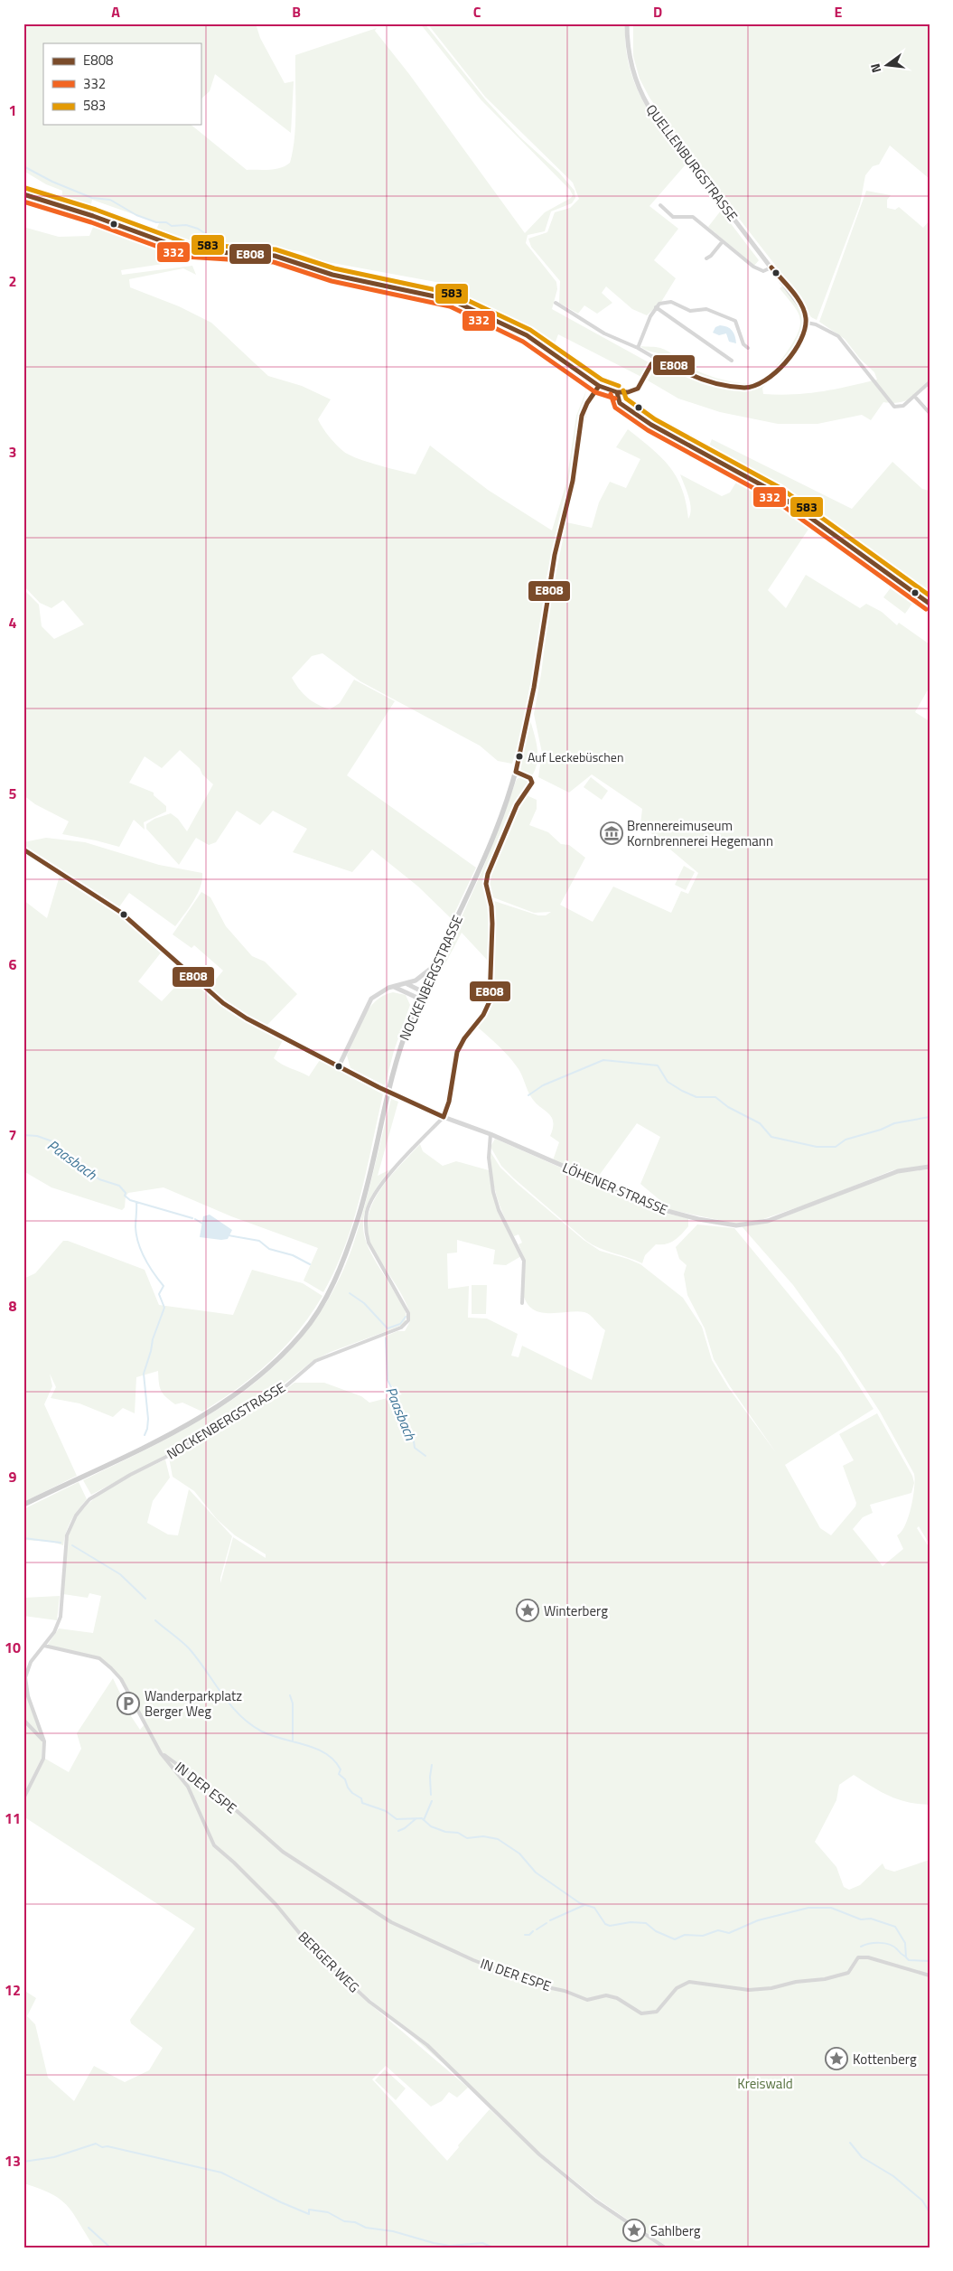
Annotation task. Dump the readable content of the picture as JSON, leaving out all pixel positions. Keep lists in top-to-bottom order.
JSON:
{
  "streets": {
    "main road": ["NOCKENBERGSTRASSE"],
    "street": [
      "QUELLENBURGSTRASSE",
      "LÖHENER STRASSE",
      "IN DER ESPE",
      "BERGER WEG"
    ]
  },
  "crossings": [
    ["NOCKENBERGSTRASSE", "LÖHENER STRASSE"],
    ["NOCKENBERGSTRASSE", "BERGER WEG"],
    ["IN DER ESPE", "BERGER WEG"]
  ],
  "water": ["Paasbach"],
  "parks": ["Kreiswald"],
  "places": {
    "other": ["Auf Leckebüschen"],
    "museum": ["Brennereimuseum Kornbrennerei Hegemann"],
    "place": ["Winterberg", "Kottenberg", "Sahlberg"],
    "parking": ["Wanderparkplatz Berger Weg"]
  },
  "lines": ["transit line 583", "transit line E808", "transit line 332"],
  "legend": ["E808", "332", "583"],
  "north": "left",
  "grid": {
    "columns": [
      "A",
      "B",
      "C",
      "D",
      "E"
    ],
    "rows": [
      "1",
      "2",
      "3",
      "4",
      "5",
      "6",
      "7",
      "8",
      "9",
      "10",
      "11",
      "12",
      "13"
    ]
  }
}
